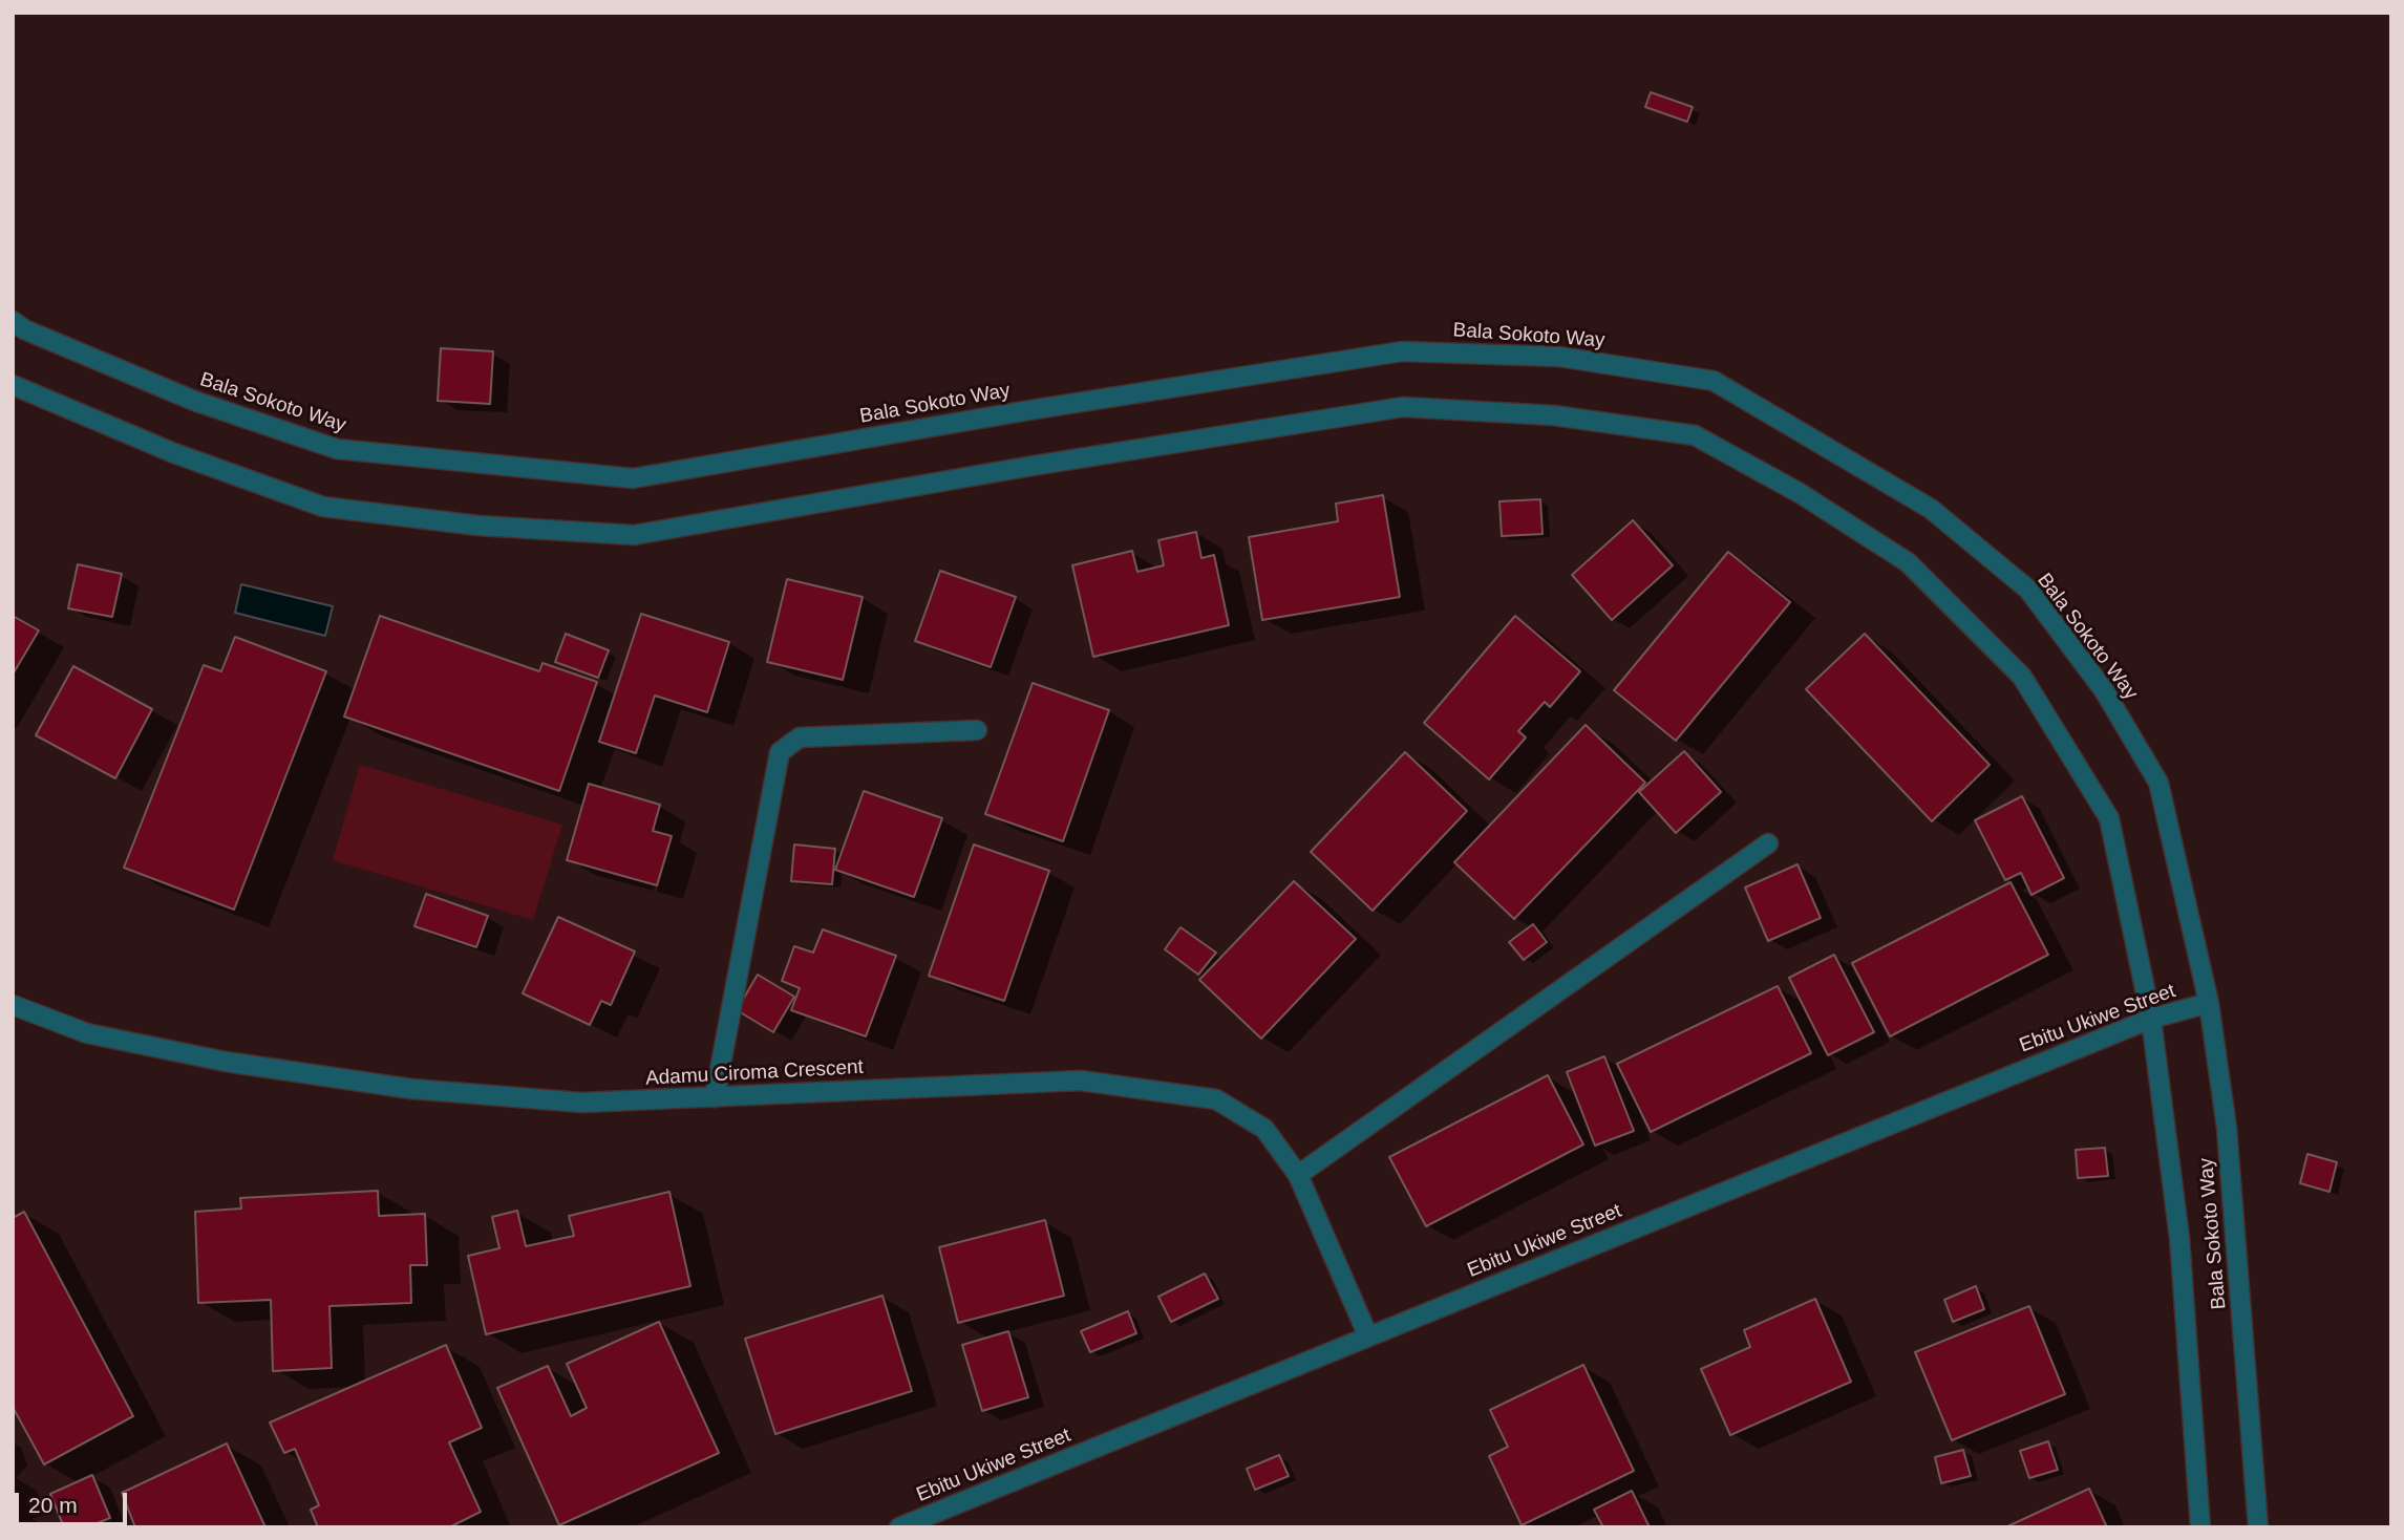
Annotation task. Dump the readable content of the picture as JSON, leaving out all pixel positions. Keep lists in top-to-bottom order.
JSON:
{
  "streets": {
    "street": ["Bala Sokoto Way", "Ebitu Ukiwe Street", "Adamu Ciroma Crescent"]
  },
  "crossings": [
    ["Bala Sokoto Way", "Ebitu Ukiwe Street"],
    ["Ebitu Ukiwe Street", "Adamu Ciroma Crescent"]
  ],
  "scale_bar": "20 m"
}
